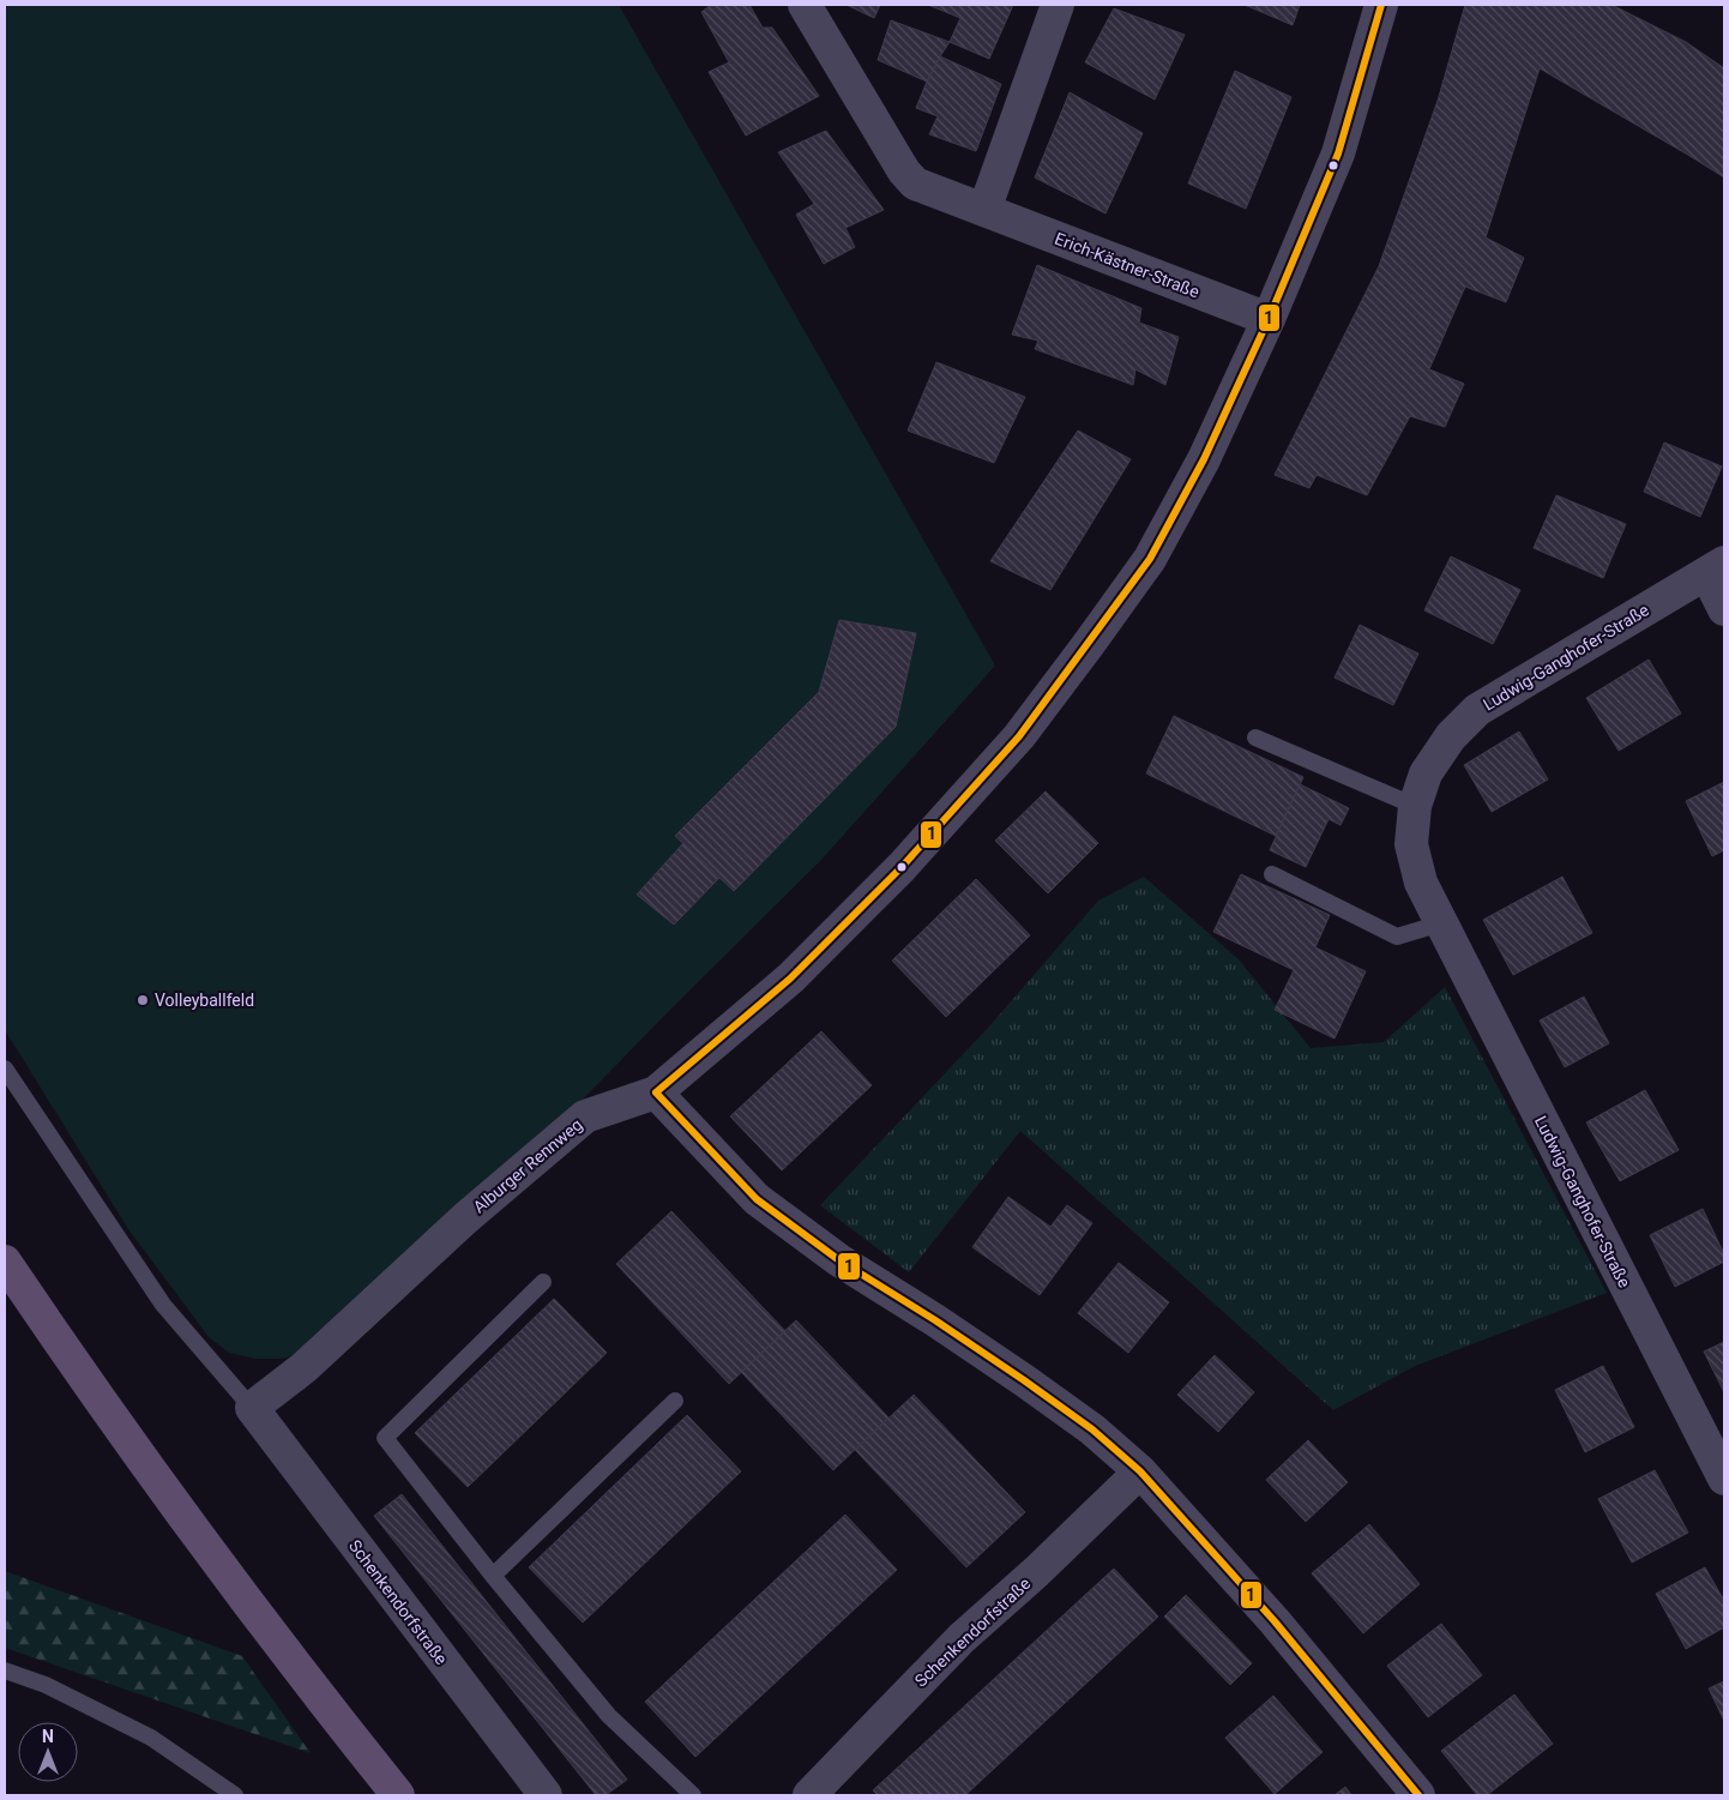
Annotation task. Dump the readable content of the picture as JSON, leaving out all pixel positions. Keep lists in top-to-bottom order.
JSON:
{
  "streets": {
    "street": [
      "Erich-Kästner-Straße",
      "Ludwig-Ganghofer-Straße",
      "Alburger Rennweg",
      "Schenkendorfstraße"
    ]
  },
  "crossings": [
    ["Erich-Kästner-Straße", "Alburger Rennweg"],
    ["Alburger Rennweg", "Schenkendorfstraße"]
  ],
  "places": ["Volleyballfeld"],
  "lines": ["transit line 1"],
  "north": "top"
}
